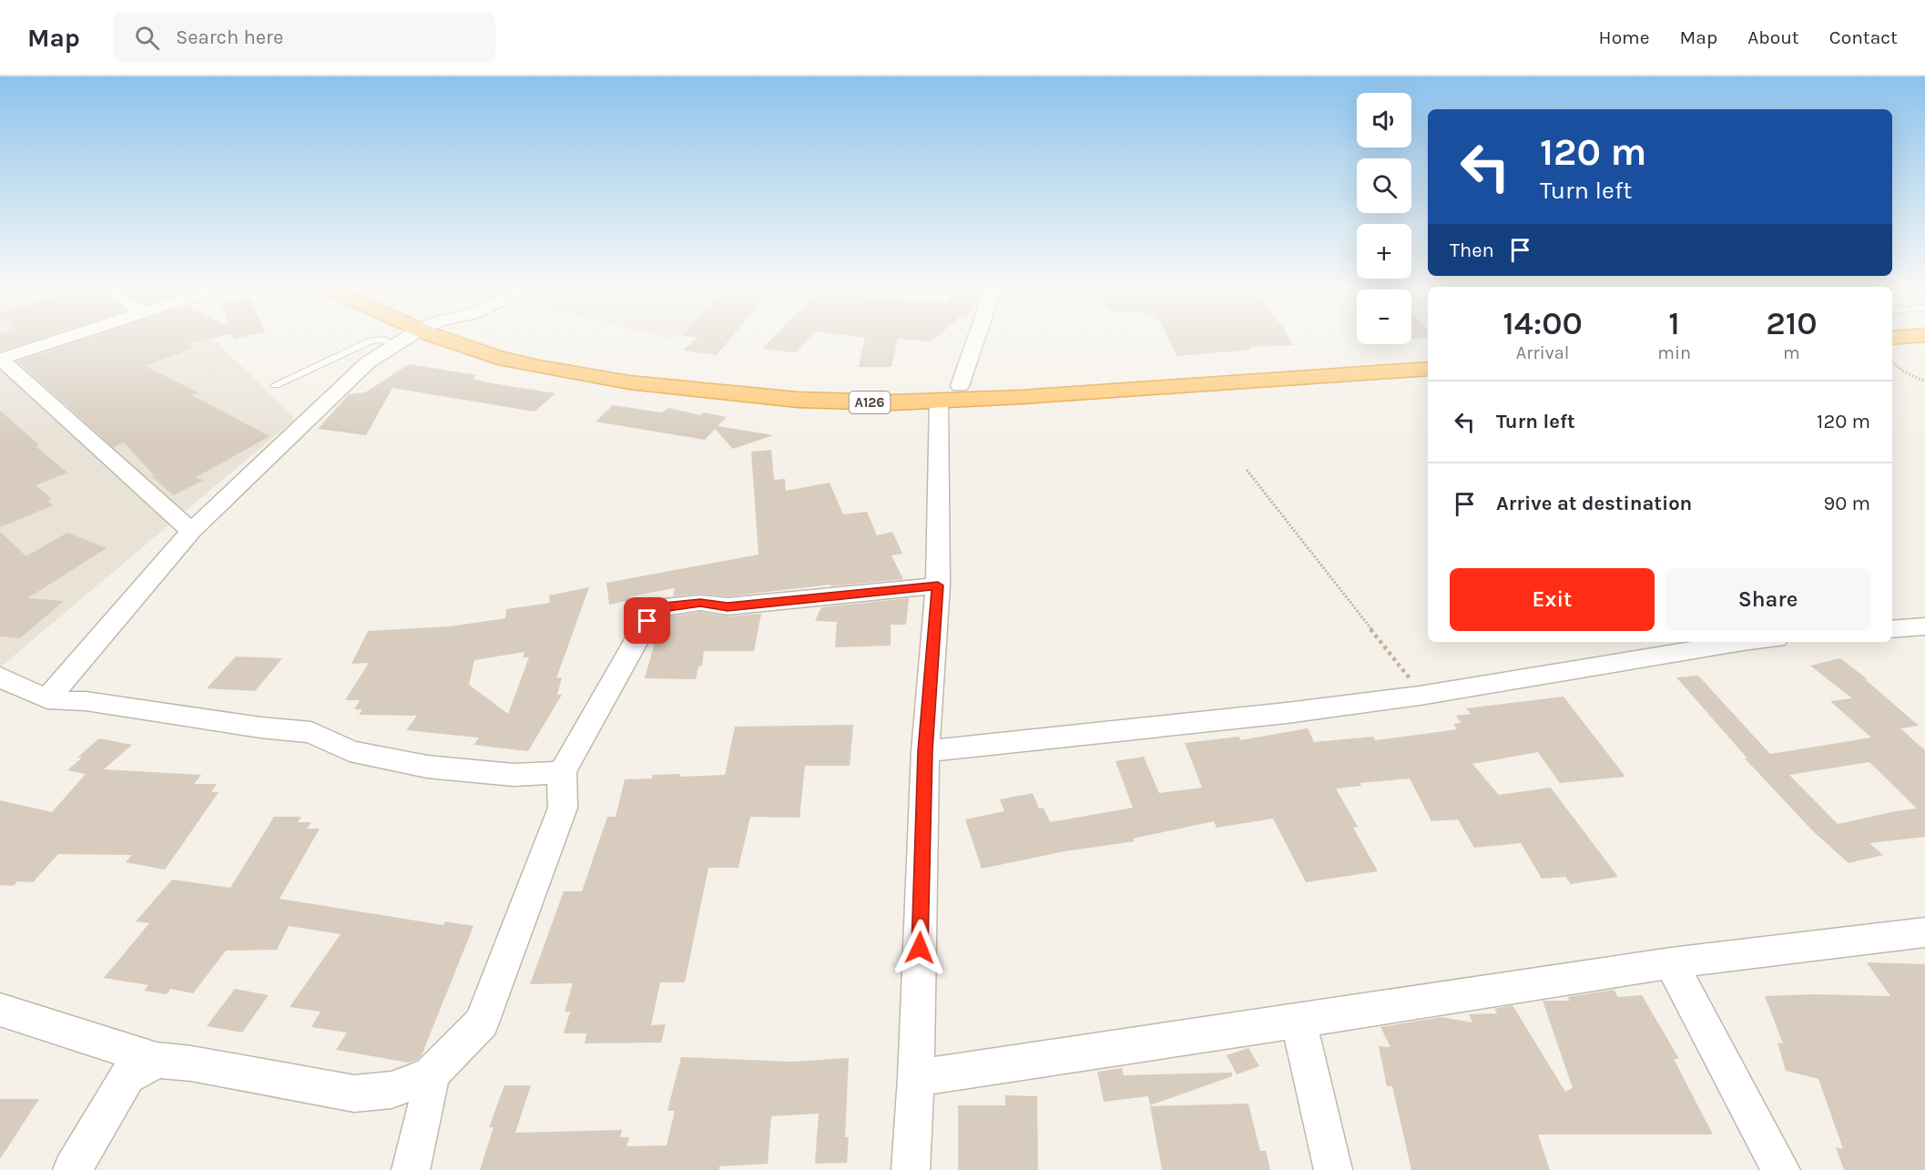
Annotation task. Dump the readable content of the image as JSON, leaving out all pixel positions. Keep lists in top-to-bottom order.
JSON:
{
  "streets": {
    "highway": ["A126"]
  },
  "page": {
    "header": "Map",
    "search": "Search here",
    "nav": [
      "Home",
      "Map",
      "About",
      "Contact"
    ],
    "map_buttons": ["+", "−"],
    "turn": ["120 m", "Turn left"],
    "then": "Then",
    "eta": [
      "14:00",
      "Arrival",
      "1",
      "min",
      "210",
      "m"
    ],
    "list": [
      {
        "name": "Turn left",
        "value": "120 m"
      },
      {
        "name": "Arrive at destination",
        "value": "90 m"
      }
    ],
    "buttons": ["Exit", "Share"]
  }
}
